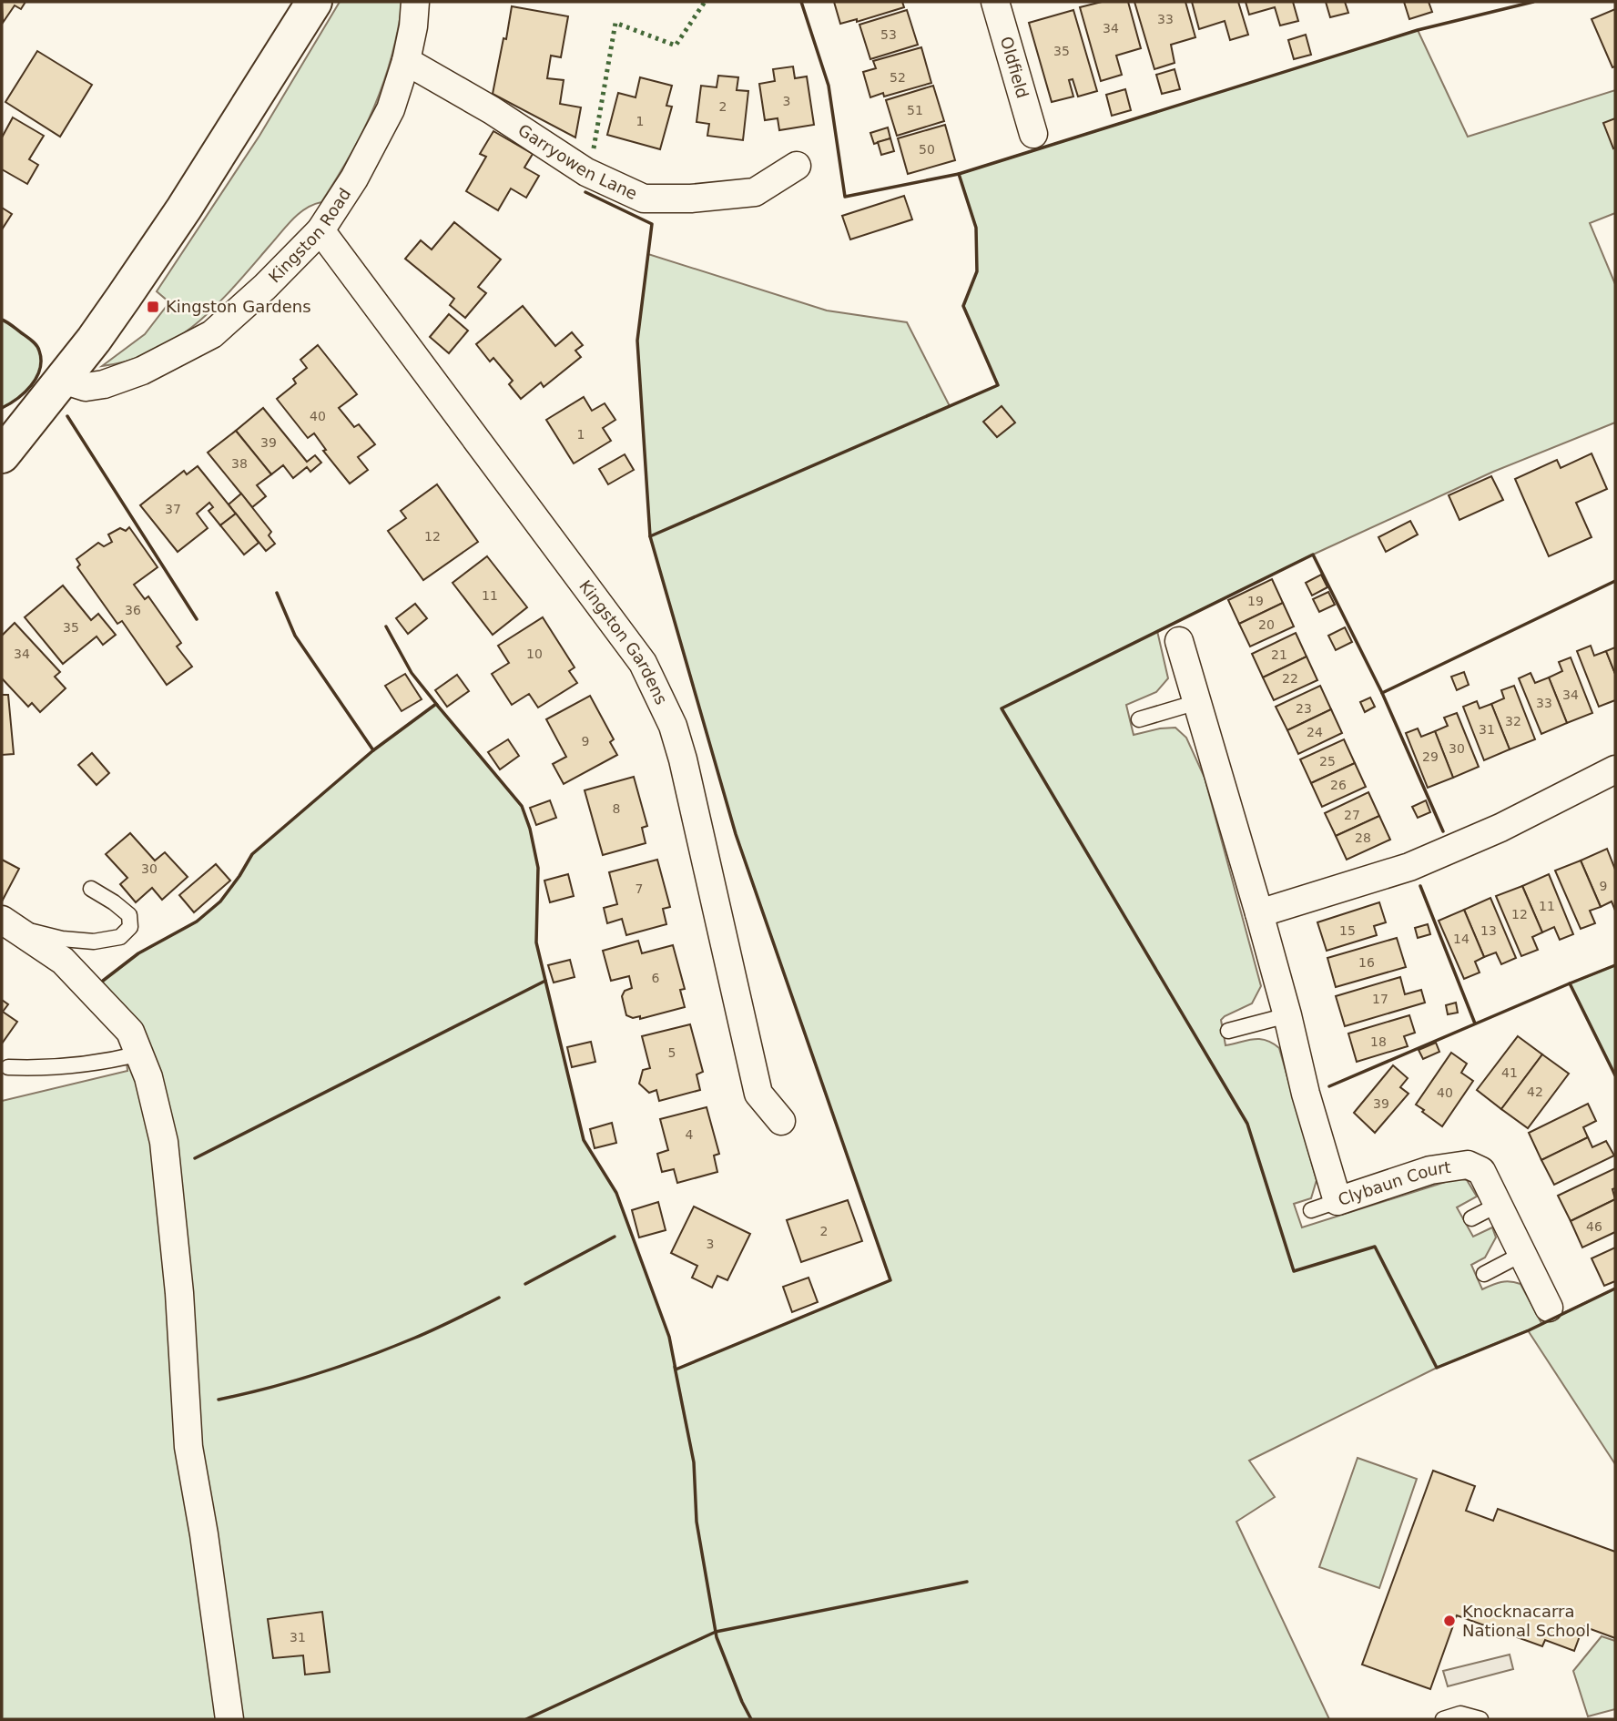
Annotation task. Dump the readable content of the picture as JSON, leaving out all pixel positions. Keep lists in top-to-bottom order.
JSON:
{
  "streets": {
    "street": [
      "Oldfield",
      "Garryowen Lane",
      "Kingston Road",
      "Kingston Gardens",
      "Clybaun Court"
    ]
  },
  "crossings": [
    ["Garryowen Lane", "Kingston Road"],
    ["Kingston Road", "Kingston Gardens"]
  ],
  "places": {
    "transit": ["Kingston Gardens"],
    "other": ["Knocknacarra National School"]
  },
  "house_numbers": [
    "33",
    "34",
    "53",
    "35",
    "52",
    "3",
    "2",
    "51",
    "1",
    "50",
    "40",
    "1",
    "39",
    "38",
    "37",
    "12",
    "11",
    "19",
    "36",
    "20",
    "35",
    "34",
    "10",
    "21",
    "22",
    "34",
    "33",
    "23",
    "32",
    "31",
    "24",
    "9",
    "30",
    "29",
    "25",
    "26",
    "8",
    "27",
    "28",
    "30",
    "9",
    "7",
    "11",
    "12",
    "15",
    "13",
    "14",
    "16",
    "6",
    "17",
    "18",
    "5",
    "41",
    "42",
    "40",
    "39",
    "4",
    "46",
    "2",
    "3",
    "31"
  ]
}
